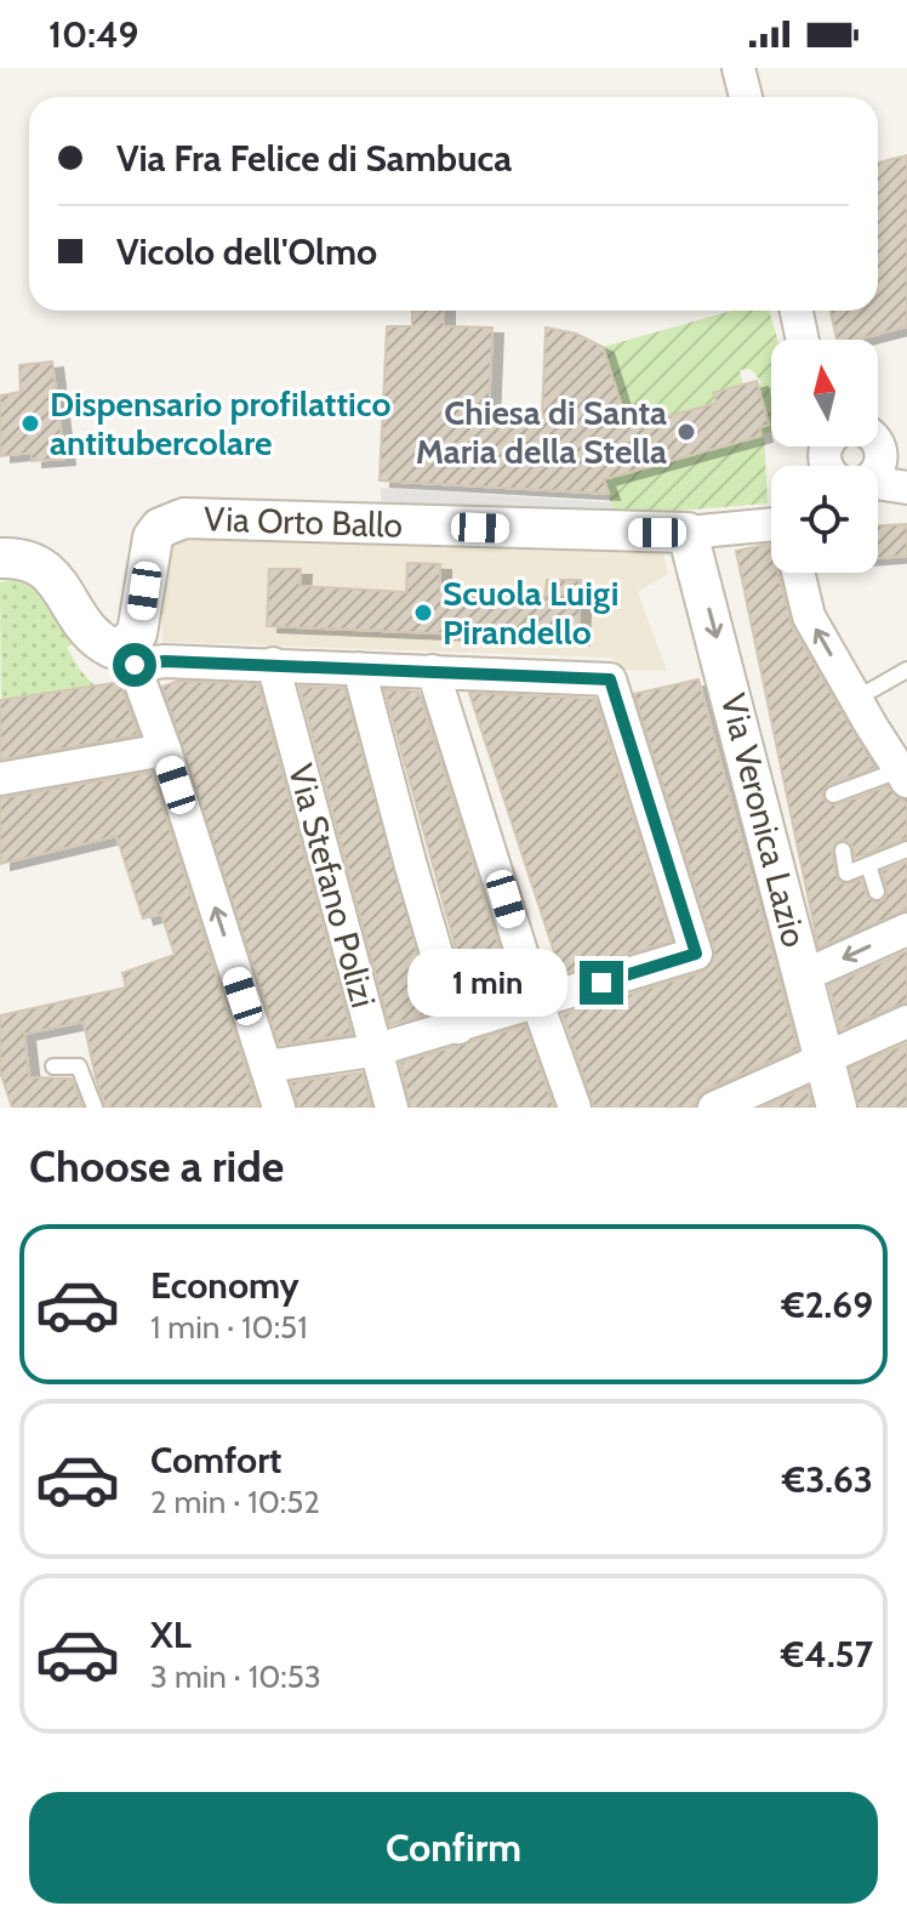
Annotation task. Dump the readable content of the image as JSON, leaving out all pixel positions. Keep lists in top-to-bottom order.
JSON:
{
  "streets": {
    "street": ["Via Orto Ballo", "Via Veronica Lazio", "Via Stefano Polizi"]
  },
  "crossings": [
    ["Via Orto Ballo", "Via Veronica Lazio"]
  ],
  "places": ["Dispensario profilattico antitubercolare", "Chiesa di Santa Maria della Stella", "Scuola Luigi Pirandello"],
  "north": "top",
  "page": {
    "status": "10:49",
    "banner": ["Via Fra Felice di Sambuca", "Vicolo dell'Olmo"],
    "bubble": "1 min",
    "heading": "Choose a ride",
    "list": [
      {
        "name": "Economy",
        "note": "1 min · 10:51",
        "value": "€2.69"
      },
      {
        "name": "Comfort",
        "note": "2 min · 10:52",
        "value": "€3.63"
      },
      {
        "name": "XL",
        "note": "3 min · 10:53",
        "value": "€4.57"
      }
    ],
    "buttons": "Confirm"
  }
}
